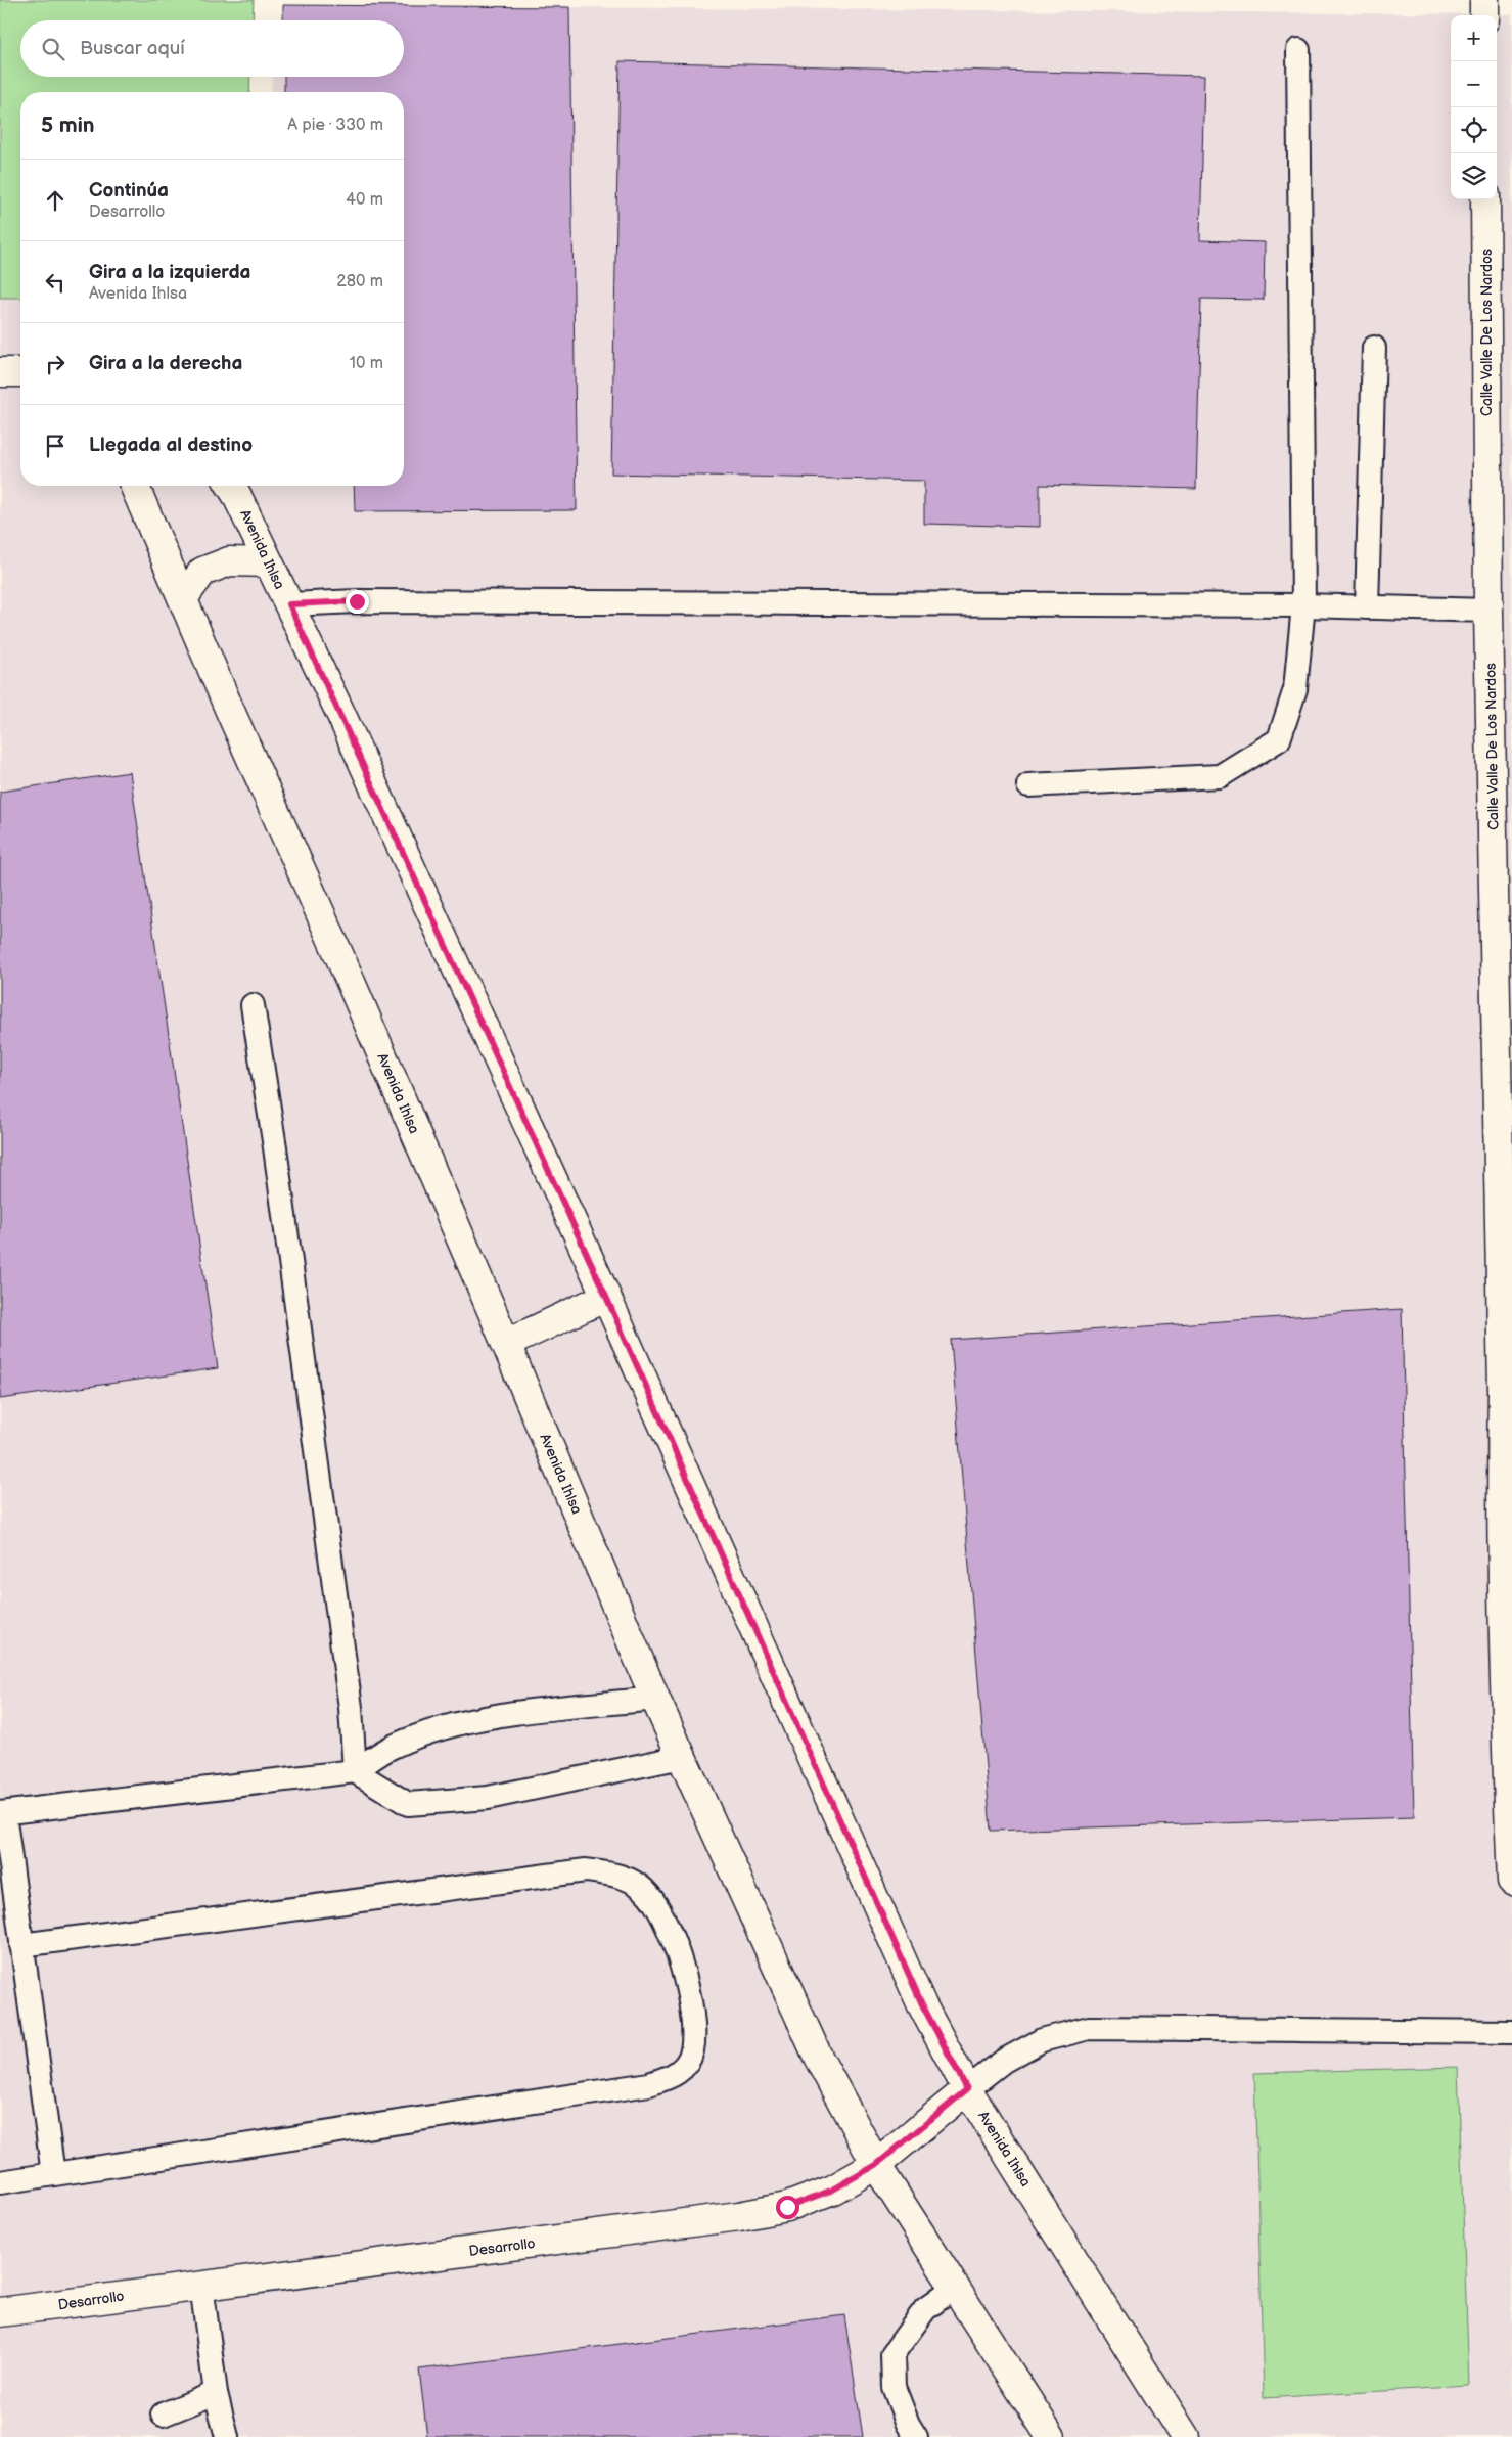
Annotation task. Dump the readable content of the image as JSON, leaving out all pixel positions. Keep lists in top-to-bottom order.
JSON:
{
  "streets": {
    "street": ["Calle Valle De Los Nardos", "Avenida Ihlsa", "Desarrollo"]
  },
  "crossings": [
    ["Avenida Ihlsa", "Desarrollo"]
  ],
  "page": {
    "map_buttons": ["+", "−"],
    "search": "Buscar aquí",
    "heading": ["5 min", "A pie · 330 m"],
    "list": [
      ["Continúa", "Desarrollo", "40 m"],
      ["Gira a la izquierda", "Avenida Ihlsa", "280 m"],
      ["Gira a la derecha", "10 m"],
      "Llegada al destino"
    ]
  }
}
